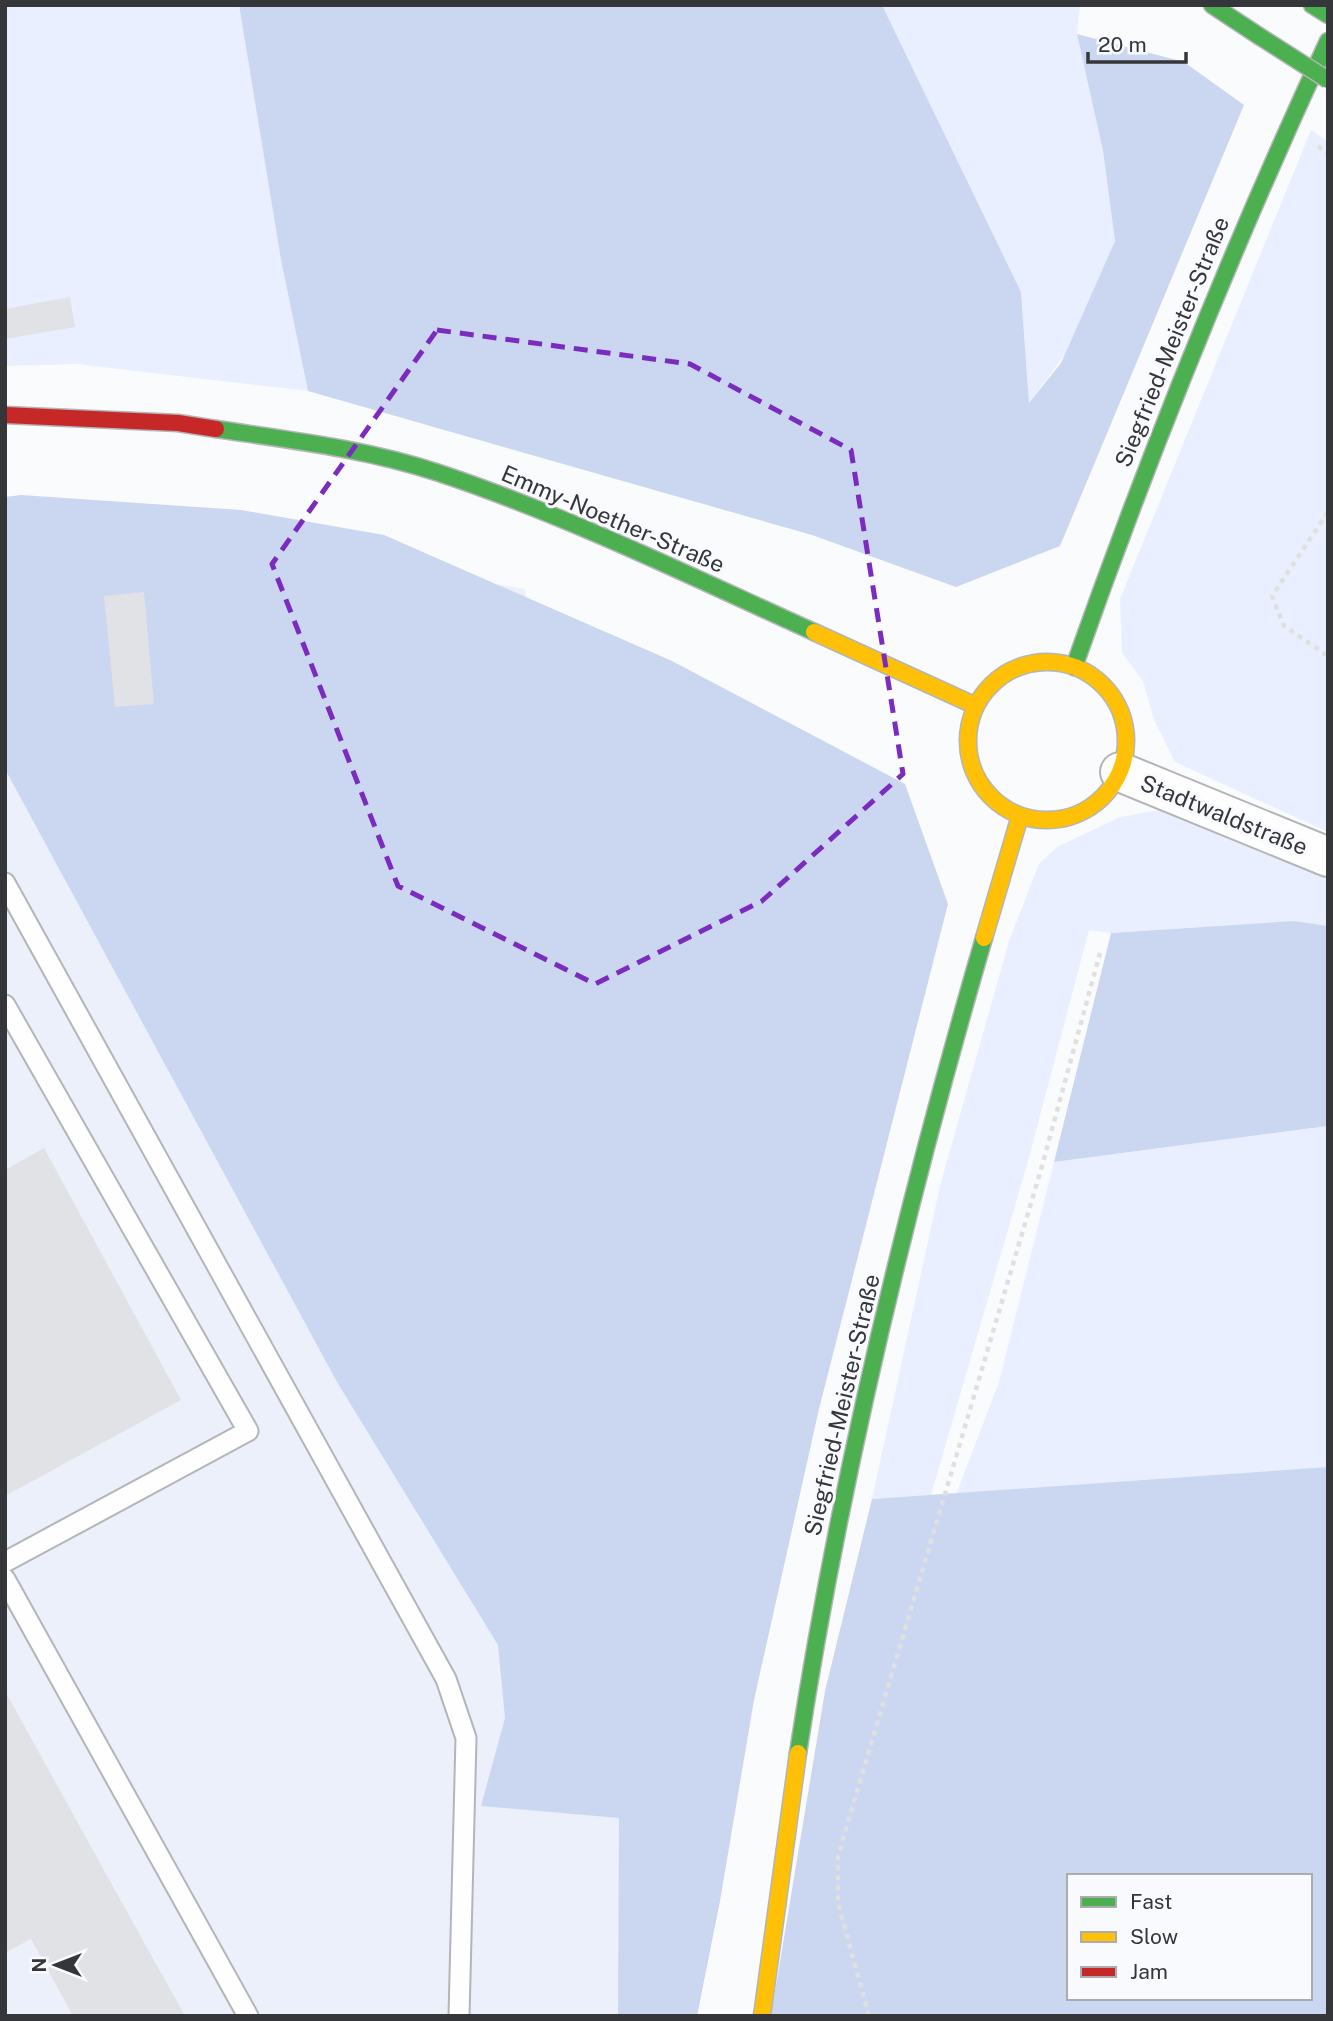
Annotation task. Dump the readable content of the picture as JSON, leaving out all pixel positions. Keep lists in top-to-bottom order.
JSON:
{
  "streets": {
    "main road": ["Siegfried-Meister-Straße", "Emmy-Noether-Straße"],
    "street": ["Stadtwaldstraße"]
  },
  "crossings": [
    ["Siegfried-Meister-Straße", "Emmy-Noether-Straße"],
    ["Siegfried-Meister-Straße", "Stadtwaldstraße"],
    ["Emmy-Noether-Straße", "Stadtwaldstraße"]
  ],
  "legend": ["Fast", "Slow", "Jam"],
  "scale_bar": "20 m",
  "north": "left"
}
